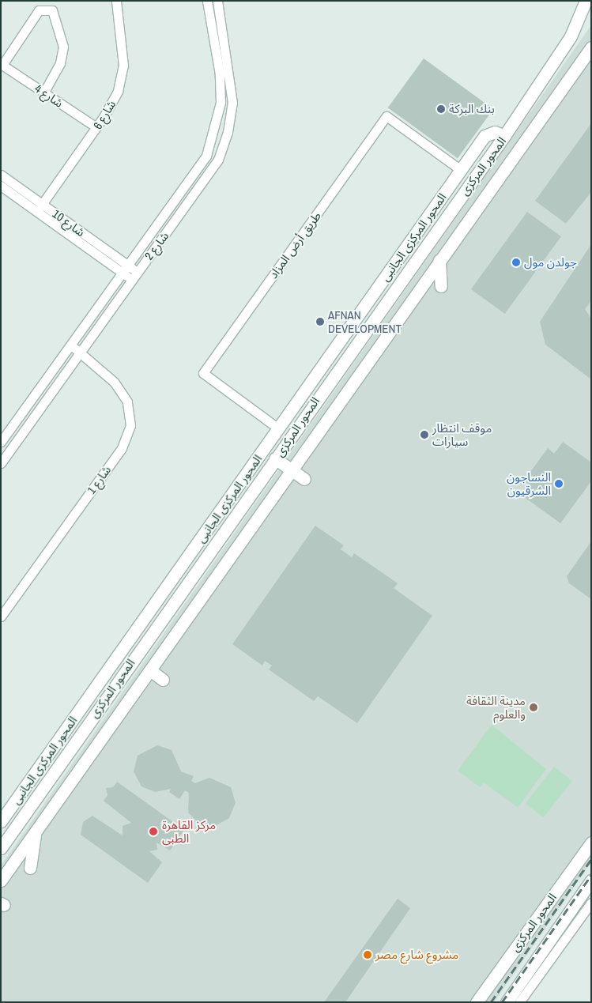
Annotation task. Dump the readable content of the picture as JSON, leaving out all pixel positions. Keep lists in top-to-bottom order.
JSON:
{
  "streets": {
    "main road": ["المحور المركزى", "المحور المركزى الجانبى"],
    "street": [
      "شارع 4",
      "شارع 6",
      "شارع 10",
      "طريق أرض المزاد",
      "شارع 2",
      "شارع 1"
    ]
  },
  "crossings": [
    ["شارع 4", "شارع 6"],
    ["شارع 6", "شارع 10"],
    ["المحور المركزى", "المحور المركزى الجانبى"],
    ["شارع 10", "شارع 2"],
    ["المحور المركزى الجانبى", "طريق أرض المزاد"],
    ["شارع 2", "شارع 1"]
  ],
  "places": [
    "بنك البركة",
    "جولدن مول",
    "AFNAN DEVELOPMENT",
    "موقف انتظار سيارات",
    "النساجون الشرقيون",
    "مدينة الثقافة والعلوم",
    "مركز القاهرة الطبى",
    "مشروع شارع مصر"
  ]
}
